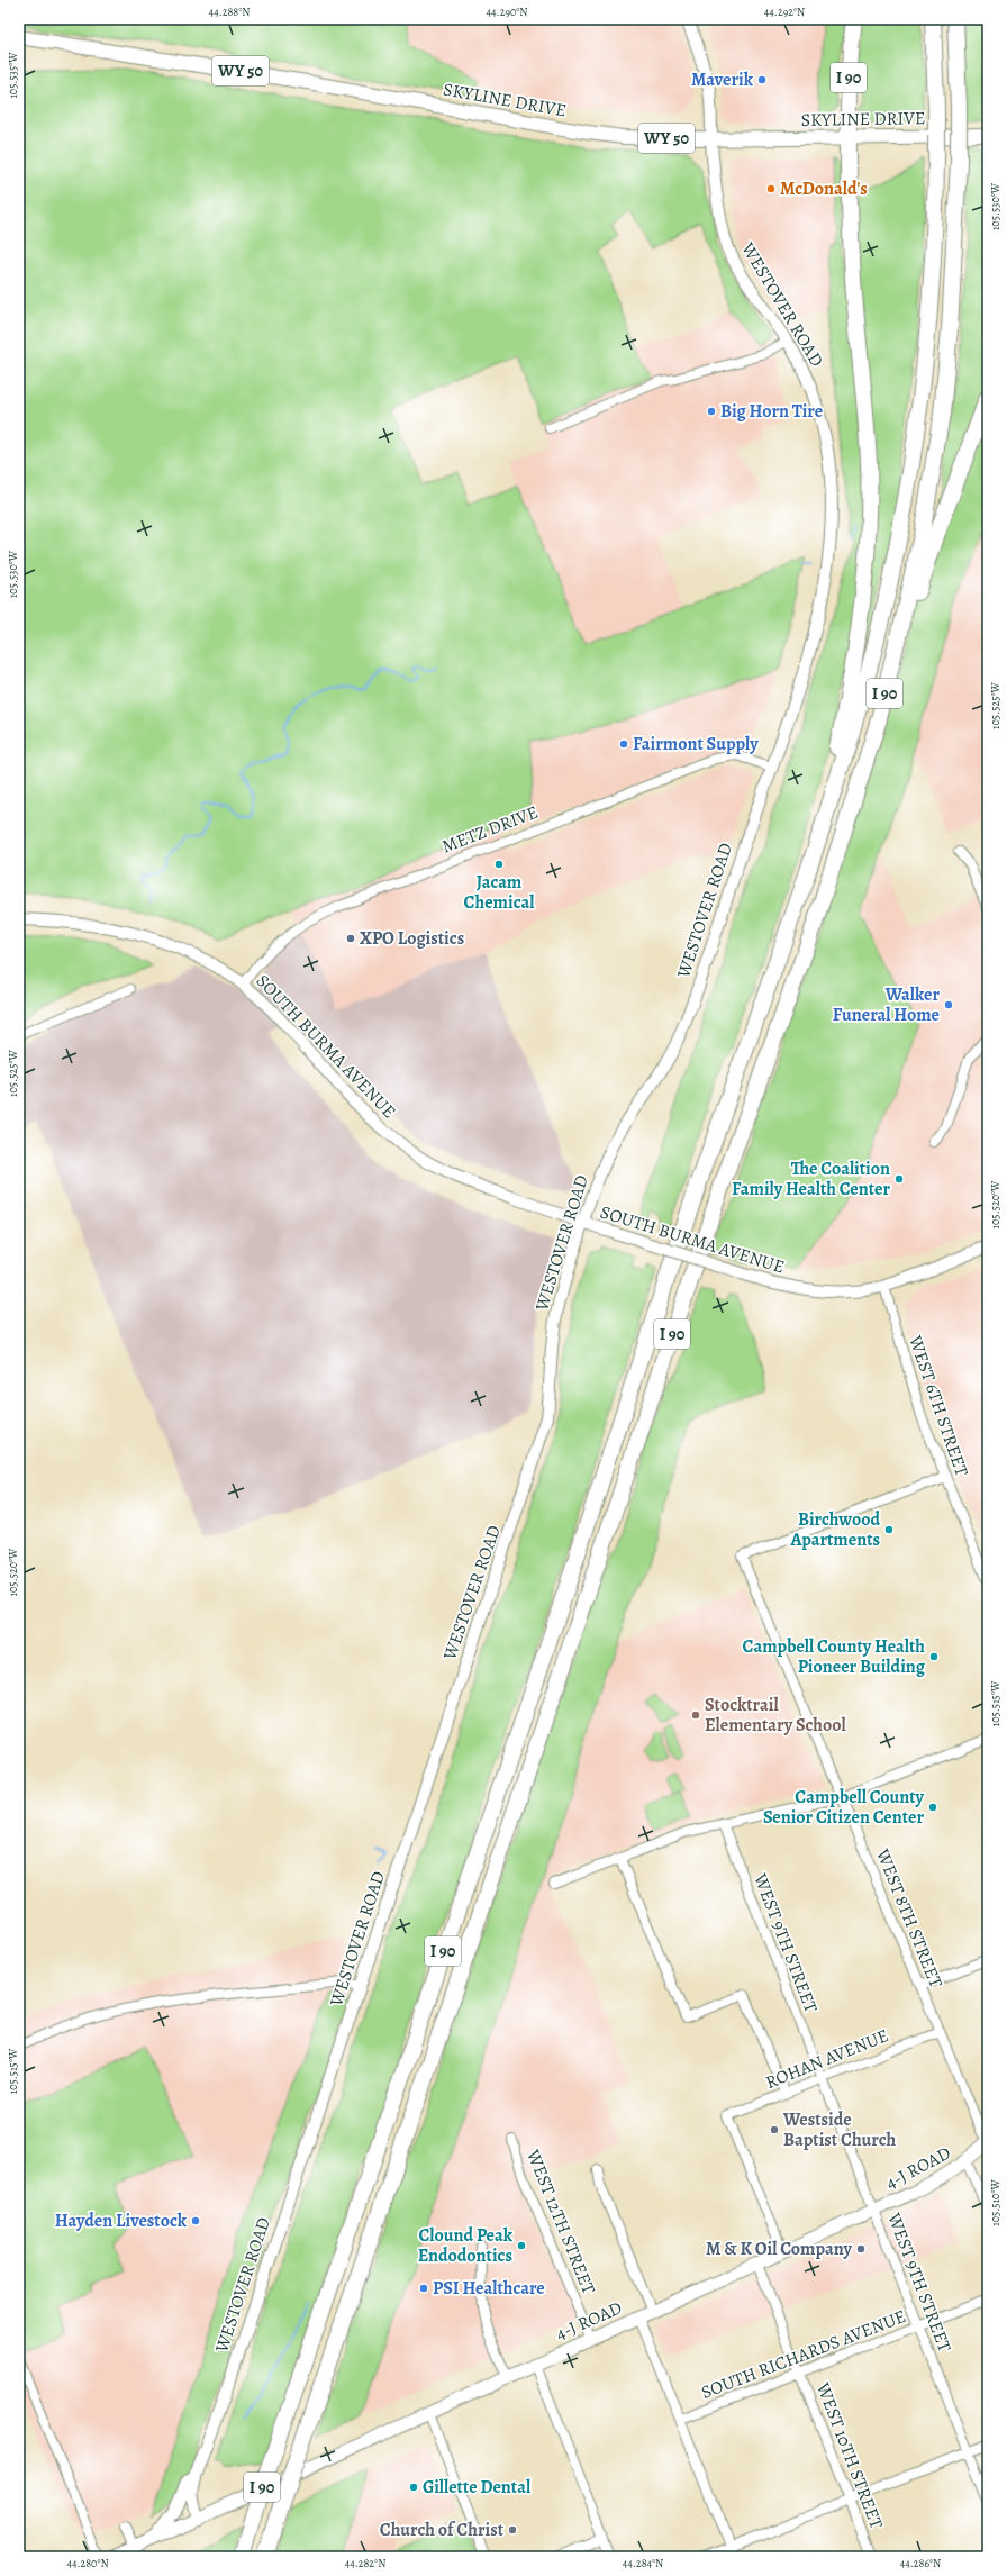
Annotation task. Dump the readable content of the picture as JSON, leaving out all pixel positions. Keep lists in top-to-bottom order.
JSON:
{
  "streets": {
    "highway": ["I 90"],
    "main road": ["WY 50", "SKYLINE DRIVE", "4-J ROAD"],
    "street": [
      "WESTOVER ROAD",
      "METZ DRIVE",
      "SOUTH BURMA AVENUE",
      "WEST 6TH STREET",
      "WEST 8TH STREET",
      "WEST 9TH STREET",
      "ROHAN AVENUE",
      "WEST 12TH STREET",
      "SOUTH RICHARDS AVENUE",
      "WEST 10TH STREET"
    ]
  },
  "crossings": [
    ["I 90", "SKYLINE DRIVE"],
    ["SKYLINE DRIVE", "WESTOVER ROAD"],
    ["WESTOVER ROAD", "METZ DRIVE"],
    ["WESTOVER ROAD", "SOUTH BURMA AVENUE"],
    ["WESTOVER ROAD", "4-J ROAD"],
    ["METZ DRIVE", "SOUTH BURMA AVENUE"],
    ["SOUTH BURMA AVENUE", "WEST 6TH STREET"],
    ["WEST 6TH STREET", "WEST 8TH STREET"],
    ["WEST 8TH STREET", "ROHAN AVENUE"],
    ["WEST 8TH STREET", "4-J ROAD"],
    ["WEST 9TH STREET", "ROHAN AVENUE"],
    ["WEST 9TH STREET", "4-J ROAD"],
    ["WEST 9TH STREET", "SOUTH RICHARDS AVENUE"],
    ["ROHAN AVENUE", "4-J ROAD"],
    ["4-J ROAD", "WEST 12TH STREET"],
    ["4-J ROAD", "WEST 10TH STREET"],
    ["SOUTH RICHARDS AVENUE", "WEST 10TH STREET"]
  ],
  "places": [
    "Maverik",
    "McDonald's",
    "Big Horn Tire",
    "Fairmont Supply",
    "Jacam Chemical",
    "XPO Logistics",
    "Walker Funeral Home",
    "The Coalition Family Health Center",
    "Birchwood Apartments",
    "Campbell County Health Pioneer Building",
    "Stocktrail Elementary School",
    "Campbell County Senior Citizen Center",
    "Westside Baptist Church",
    "Hayden Livestock",
    "Clound Peak Endodontics",
    "M & K Oil Company",
    "PSI Healthcare",
    "Gillette Dental",
    "Church of Christ"
  ],
  "coordinates": [
    "44.288°N",
    "44.290°N",
    "44.292°N",
    "105.535°W",
    "105.530°W",
    "105.525°W",
    "105.520°W",
    "105.515°W",
    "105.510°W",
    "44.280°N",
    "44.282°N",
    "44.284°N",
    "44.286°N"
  ]
}
